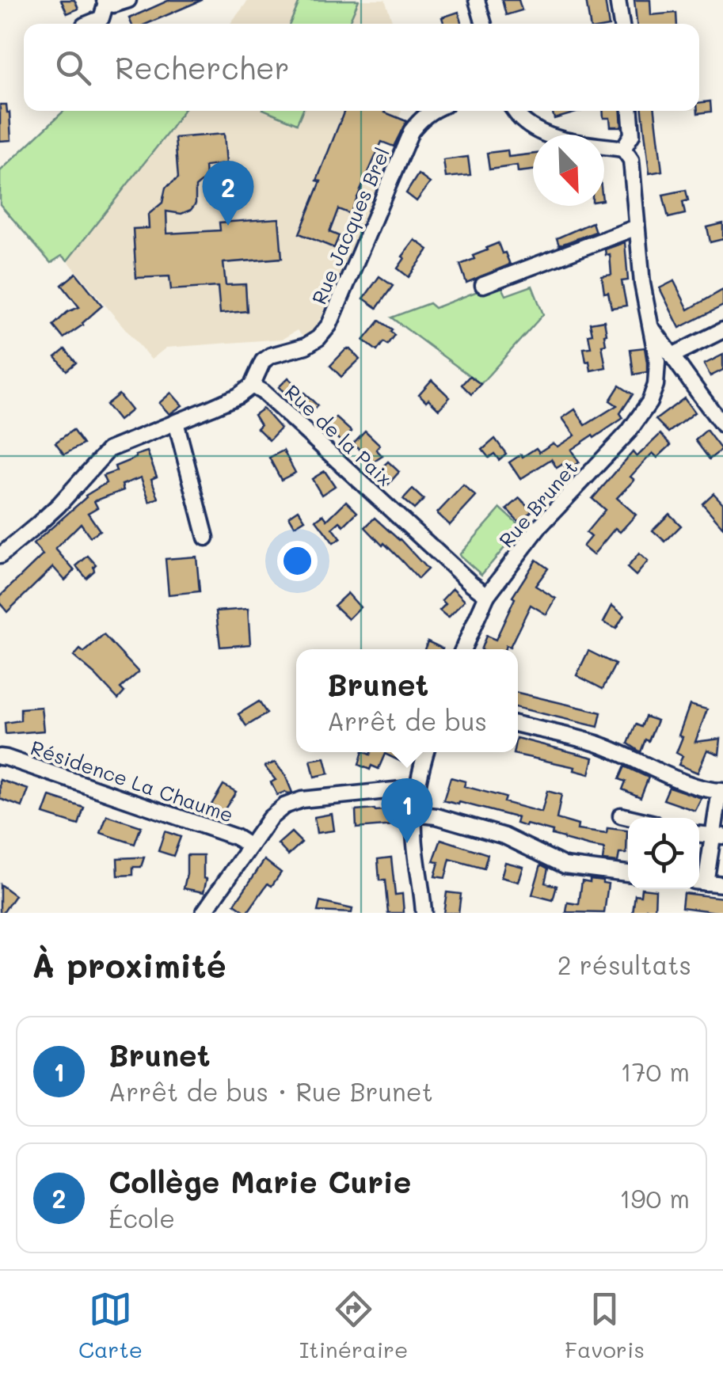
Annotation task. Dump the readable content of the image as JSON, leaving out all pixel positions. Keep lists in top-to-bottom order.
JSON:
{
  "streets": {
    "street": [
      "Rue Jacques Brel",
      "Rue de la Paix",
      "Rue Brunet",
      "Résidence La Chaume"
    ]
  },
  "crossings": [
    ["Rue Jacques Brel", "Rue de la Paix"],
    ["Rue de la Paix", "Rue Brunet"]
  ],
  "north": "bottom right",
  "page": {
    "search": "Rechercher",
    "pins": ["2", "1"],
    "popup": ["Brunet", "Arrêt de bus"],
    "heading": ["À proximité", "2 résultats"],
    "list": [
      {
        "mark": "1",
        "name": "Brunet",
        "note": "Arrêt de bus · Rue Brunet",
        "value": "170 m"
      },
      {
        "mark": "2",
        "name": "Collège Marie Curie",
        "note": "École",
        "value": "190 m"
      }
    ],
    "nav": ["Carte", "Itinéraire", "Favoris"]
  }
}
